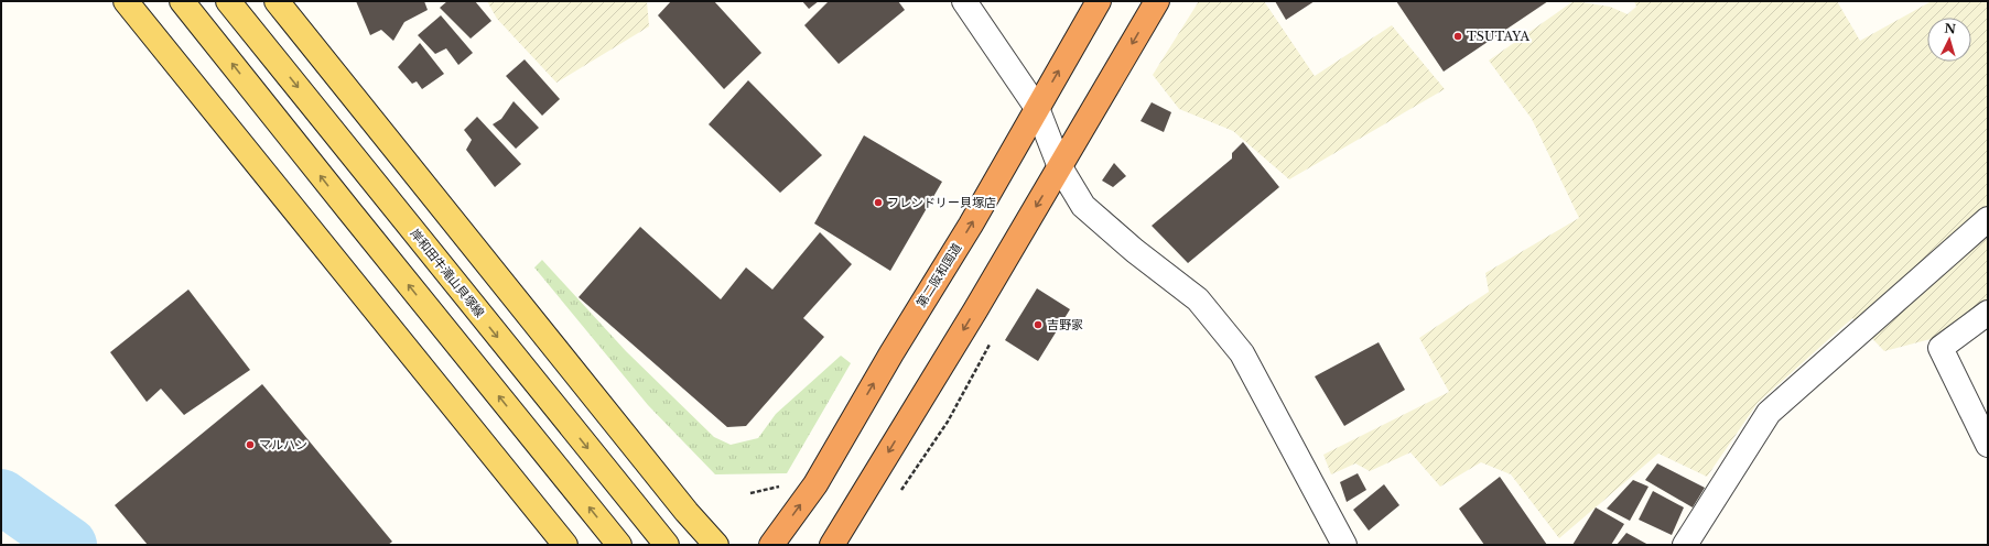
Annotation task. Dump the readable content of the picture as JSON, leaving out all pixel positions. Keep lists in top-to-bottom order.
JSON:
{
  "streets": {
    "highway": ["第二阪和国道"],
    "main road": ["岸和田牛滝山貝塚線"]
  },
  "places": [
    "TSUTAYA",
    "フレンドリー貝塚店",
    "吉野家",
    "マルハン"
  ],
  "north": "top"
}
